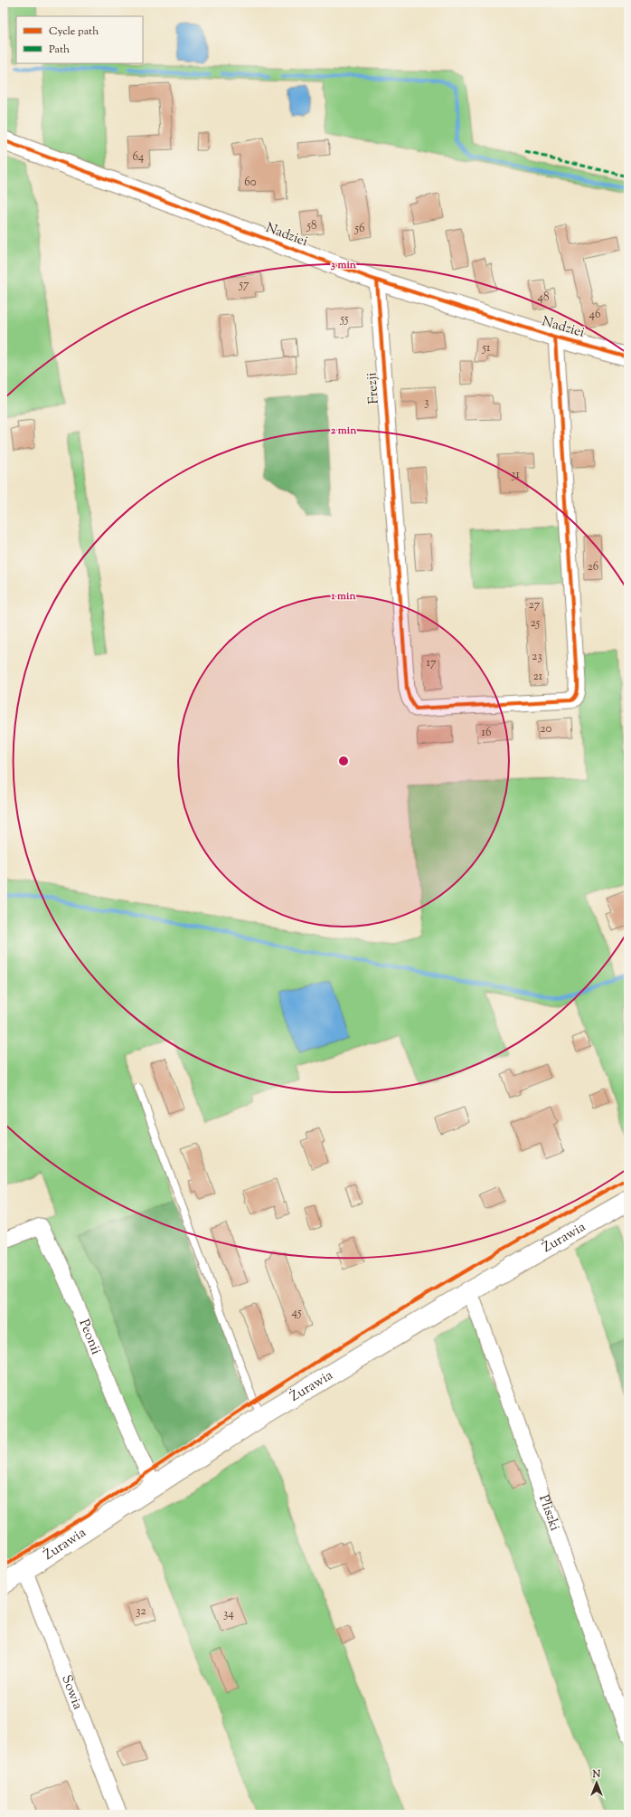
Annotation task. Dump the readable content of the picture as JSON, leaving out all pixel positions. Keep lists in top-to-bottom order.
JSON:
{
  "streets": {
    "main road": ["Żurawia"],
    "street": [
      "Nadziei",
      "Frezji",
      "Peonii",
      "Pliszki",
      "Sowia"
    ]
  },
  "crossings": [
    ["Nadziei", "Frezji"],
    ["Żurawia", "Peonii"],
    ["Żurawia", "Pliszki"],
    ["Żurawia", "Sowia"]
  ],
  "house_numbers": [
    "64",
    "60",
    "58",
    "56",
    "57",
    "48",
    "46",
    "55",
    "51",
    "3",
    "31",
    "26",
    "27",
    "25",
    "23",
    "17",
    "21",
    "20",
    "16",
    "45",
    "32",
    "34"
  ],
  "legend": ["Cycle path", "Path"],
  "north": "top",
  "rings": ["3 min", "2 min", "1 min"]
}
